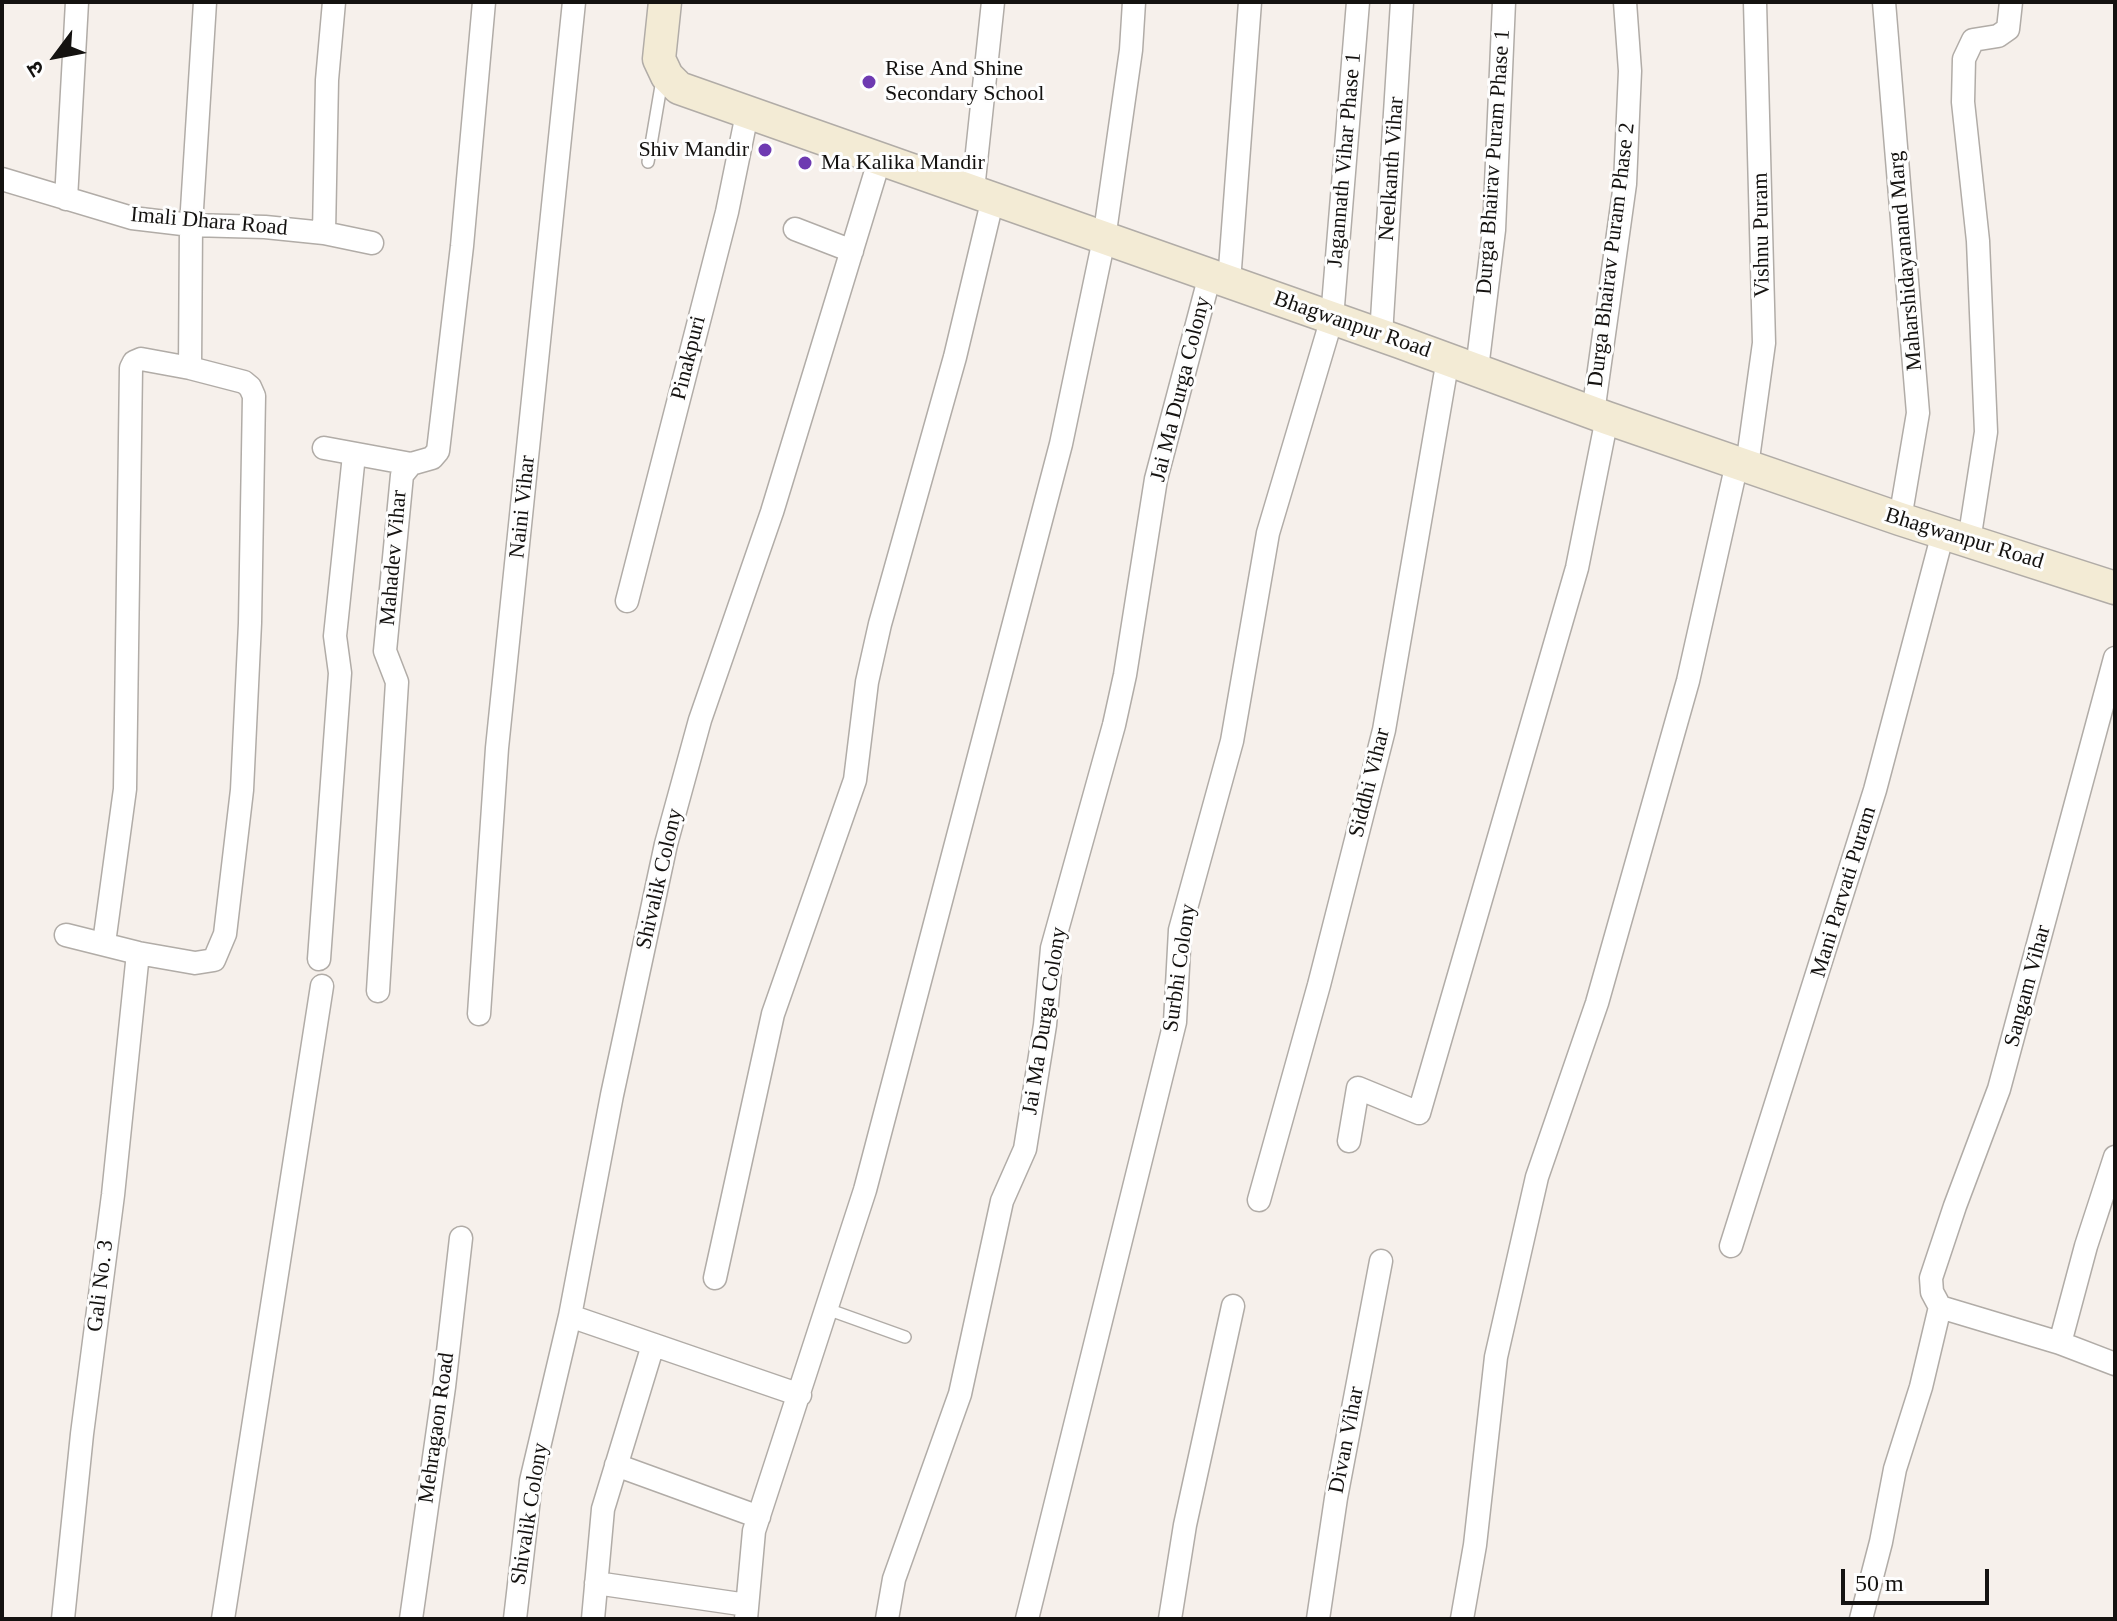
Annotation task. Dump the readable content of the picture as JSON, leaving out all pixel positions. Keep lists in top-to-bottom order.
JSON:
{
  "streets": {
    "street": [
      "Jagannath Vihar Phase 1",
      "Durga Bhairav Puram Phase 1",
      "Neelkanth Vihar",
      "Imali Dhara Road",
      "Vishnu Puram",
      "Durga Bhairav Puram Phase 2",
      "Maharshidayanand Marg",
      "Bhagwanpur Road",
      "Pinakpuri",
      "Jai Ma Durga Colony",
      "Naini Vihar",
      "Mahadev Vihar",
      "Siddhi Vihar",
      "Shivalik Colony",
      "Mani Parvati Puram",
      "Surbhi Colony",
      "Sangam Vihar",
      "Gali No. 3",
      "Mehragaon Road",
      "Divan Vihar"
    ]
  },
  "crossings": [
    ["Jagannath Vihar Phase 1", "Bhagwanpur Road"],
    ["Jagannath Vihar Phase 1", "Surbhi Colony"],
    ["Durga Bhairav Puram Phase 1", "Bhagwanpur Road"],
    ["Durga Bhairav Puram Phase 1", "Siddhi Vihar"],
    ["Neelkanth Vihar", "Bhagwanpur Road"],
    ["Vishnu Puram", "Bhagwanpur Road"],
    ["Durga Bhairav Puram Phase 2", "Bhagwanpur Road"],
    ["Maharshidayanand Marg", "Bhagwanpur Road"],
    ["Bhagwanpur Road", "Pinakpuri"],
    ["Bhagwanpur Road", "Jai Ma Durga Colony"],
    ["Bhagwanpur Road", "Siddhi Vihar"],
    ["Bhagwanpur Road", "Shivalik Colony"],
    ["Bhagwanpur Road", "Mani Parvati Puram"],
    ["Bhagwanpur Road", "Surbhi Colony"]
  ],
  "places": ["Rise And Shine Secondary School", "Shiv Mandir", "Ma Kalika Mandir"],
  "scale_bar": "50 m",
  "north": "bottom left"
}
